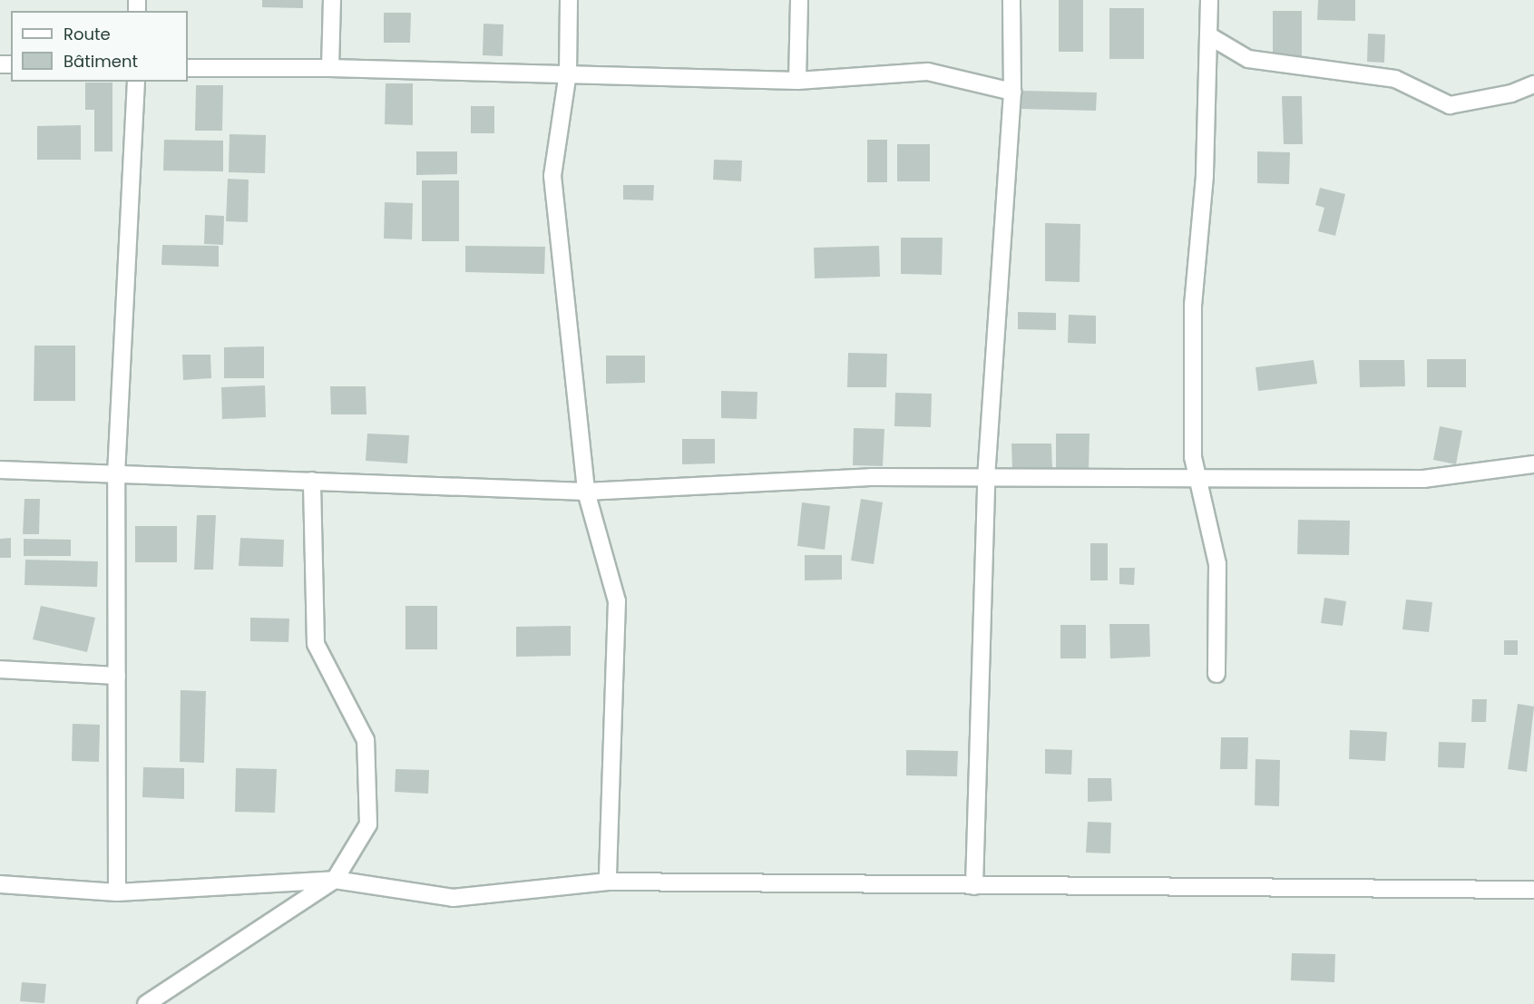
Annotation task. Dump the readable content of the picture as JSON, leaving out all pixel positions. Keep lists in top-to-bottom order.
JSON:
{
  "legend": ["Route", "Bâtiment"]
}
